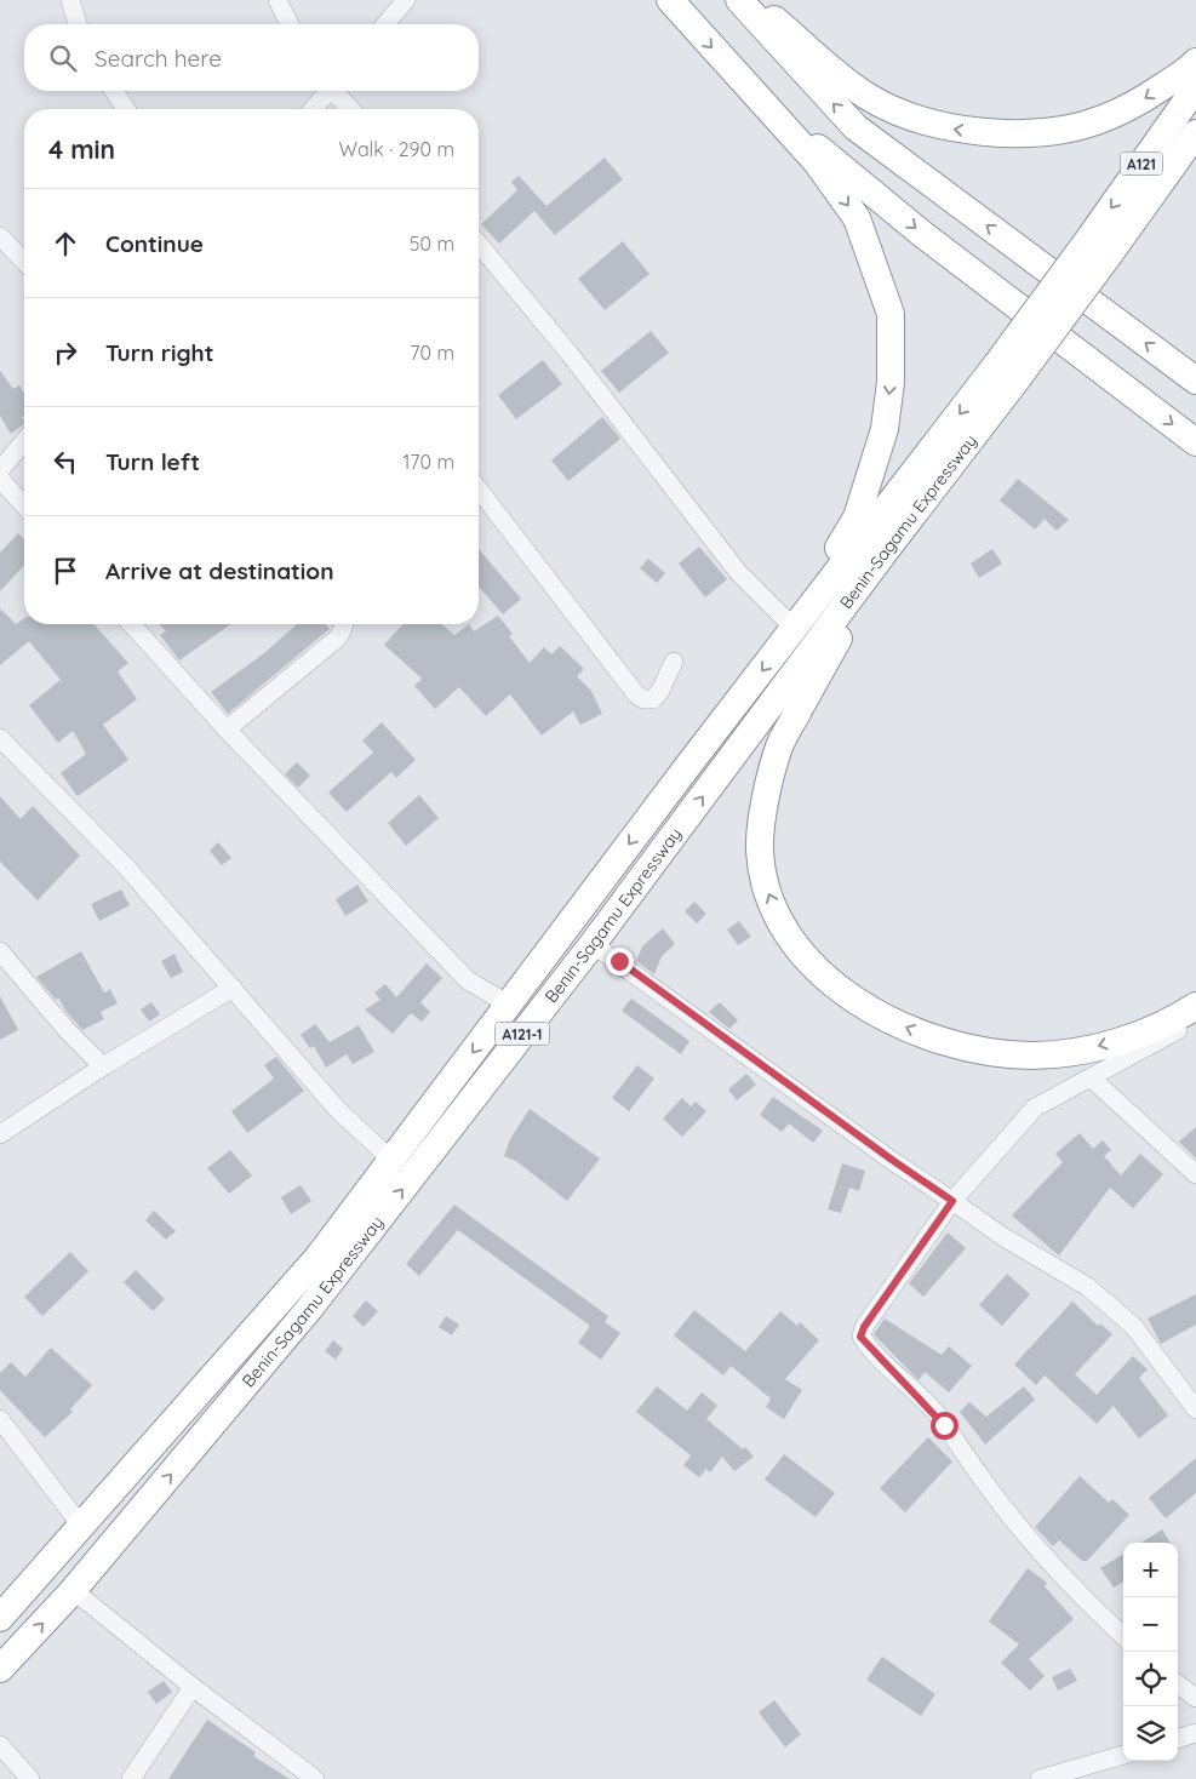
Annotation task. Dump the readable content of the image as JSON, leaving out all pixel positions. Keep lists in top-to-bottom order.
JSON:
{
  "streets": {
    "highway": ["A121", "Benin-Sagamu Expressway", "A121-1"]
  },
  "crossings": [
    ["A121", "Benin-Sagamu Expressway"],
    ["A121", "A121-1"],
    ["Benin-Sagamu Expressway", "A121-1"]
  ],
  "page": {
    "search": "Search here",
    "heading": ["4 min", "Walk · 290 m"],
    "list": [
      ["Continue", "50 m"],
      ["Turn right", "70 m"],
      ["Turn left", "170 m"],
      "Arrive at destination"
    ],
    "map_buttons": ["+", "−"]
  }
}
